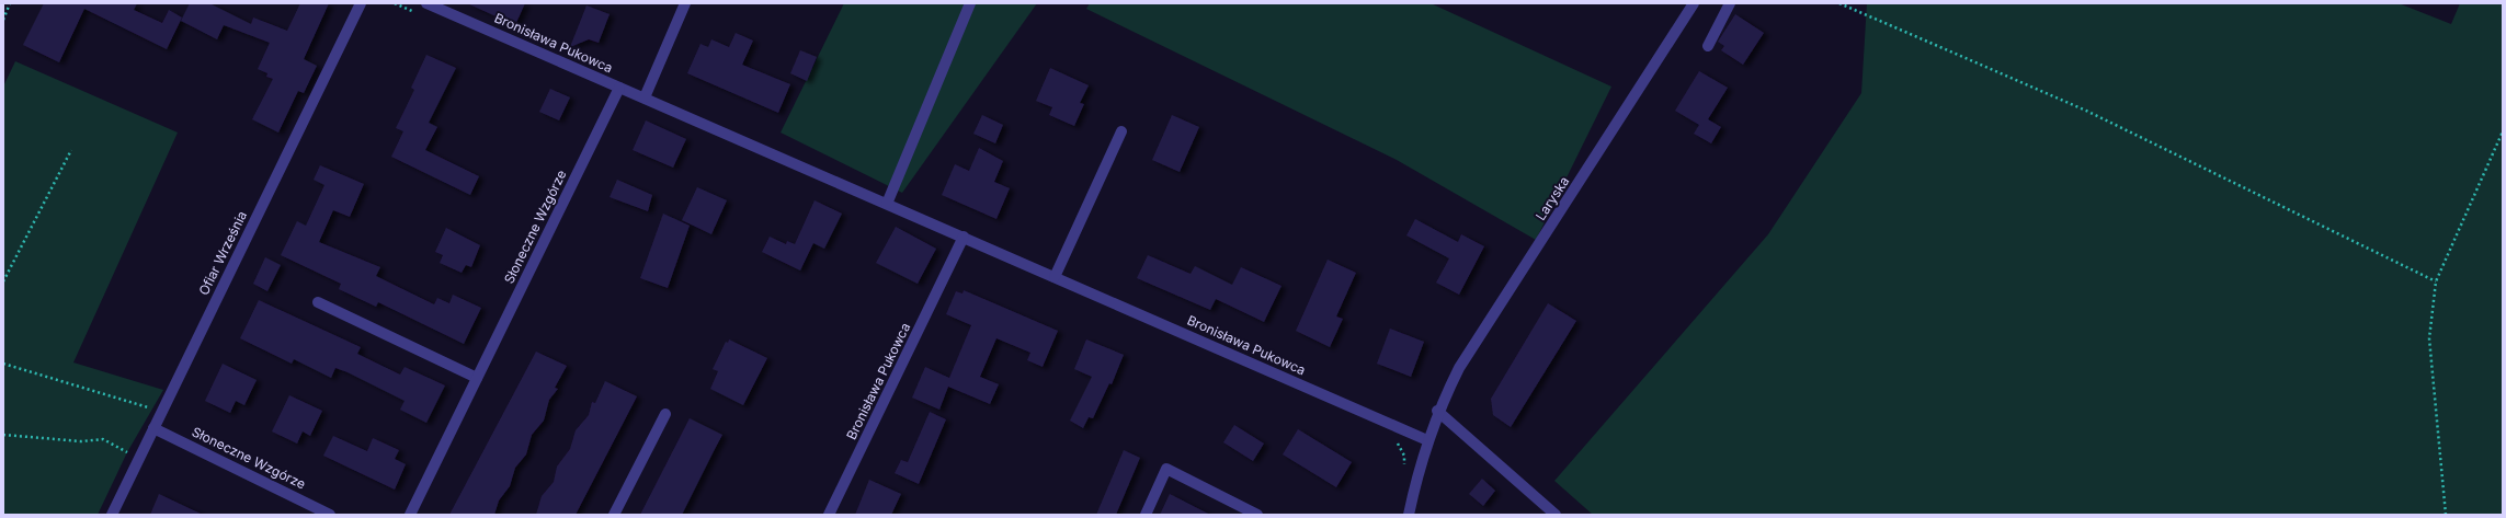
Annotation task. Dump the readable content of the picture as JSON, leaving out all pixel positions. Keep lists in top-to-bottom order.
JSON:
{
  "streets": {
    "street": [
      "Bronisława Pukowca",
      "Laryska",
      "Słoneczne Wzgórze",
      "Ofiar Września"
    ]
  },
  "crossings": [
    ["Bronisława Pukowca", "Laryska"],
    ["Bronisława Pukowca", "Słoneczne Wzgórze"],
    ["Słoneczne Wzgórze", "Ofiar Września"]
  ]
}
